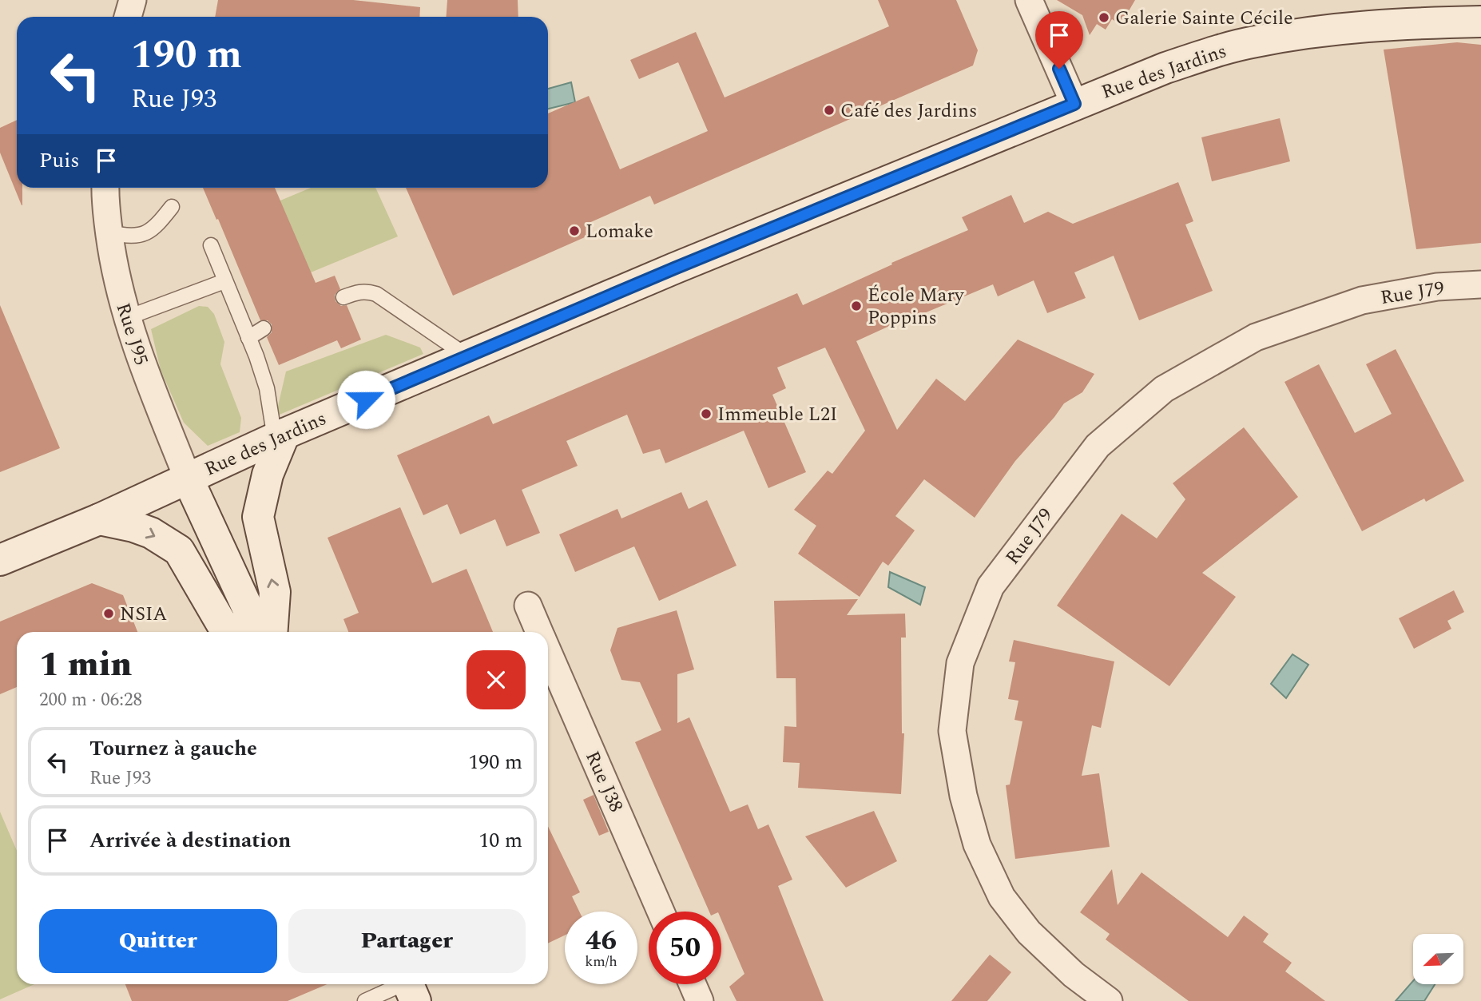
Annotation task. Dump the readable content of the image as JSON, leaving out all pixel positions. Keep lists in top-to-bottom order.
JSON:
{
  "streets": {
    "main road": ["Rue des Jardins"],
    "street": ["Rue J79", "Rue J95", "Rue J38"]
  },
  "crossings": [
    ["Rue des Jardins", "Rue J95"]
  ],
  "places": [
    "Galerie Sainte Cécile",
    "Café des Jardins",
    "Lomake",
    "École Mary Poppins",
    "Immeuble L2I",
    "NSIA"
  ],
  "north": "bottom left",
  "page": {
    "turn": ["190 m", "Rue J93"],
    "then": "Puis",
    "heading": ["1 min", "200 m · 06:28"],
    "list": [
      {
        "name": "Tournez à gauche",
        "note": "Rue J93",
        "value": "190 m"
      },
      {
        "name": "Arrivée à destination",
        "value": "10 m"
      }
    ],
    "buttons": ["Quitter", "Partager"],
    "speed": "46 km/h",
    "limit": "50"
  }
}
